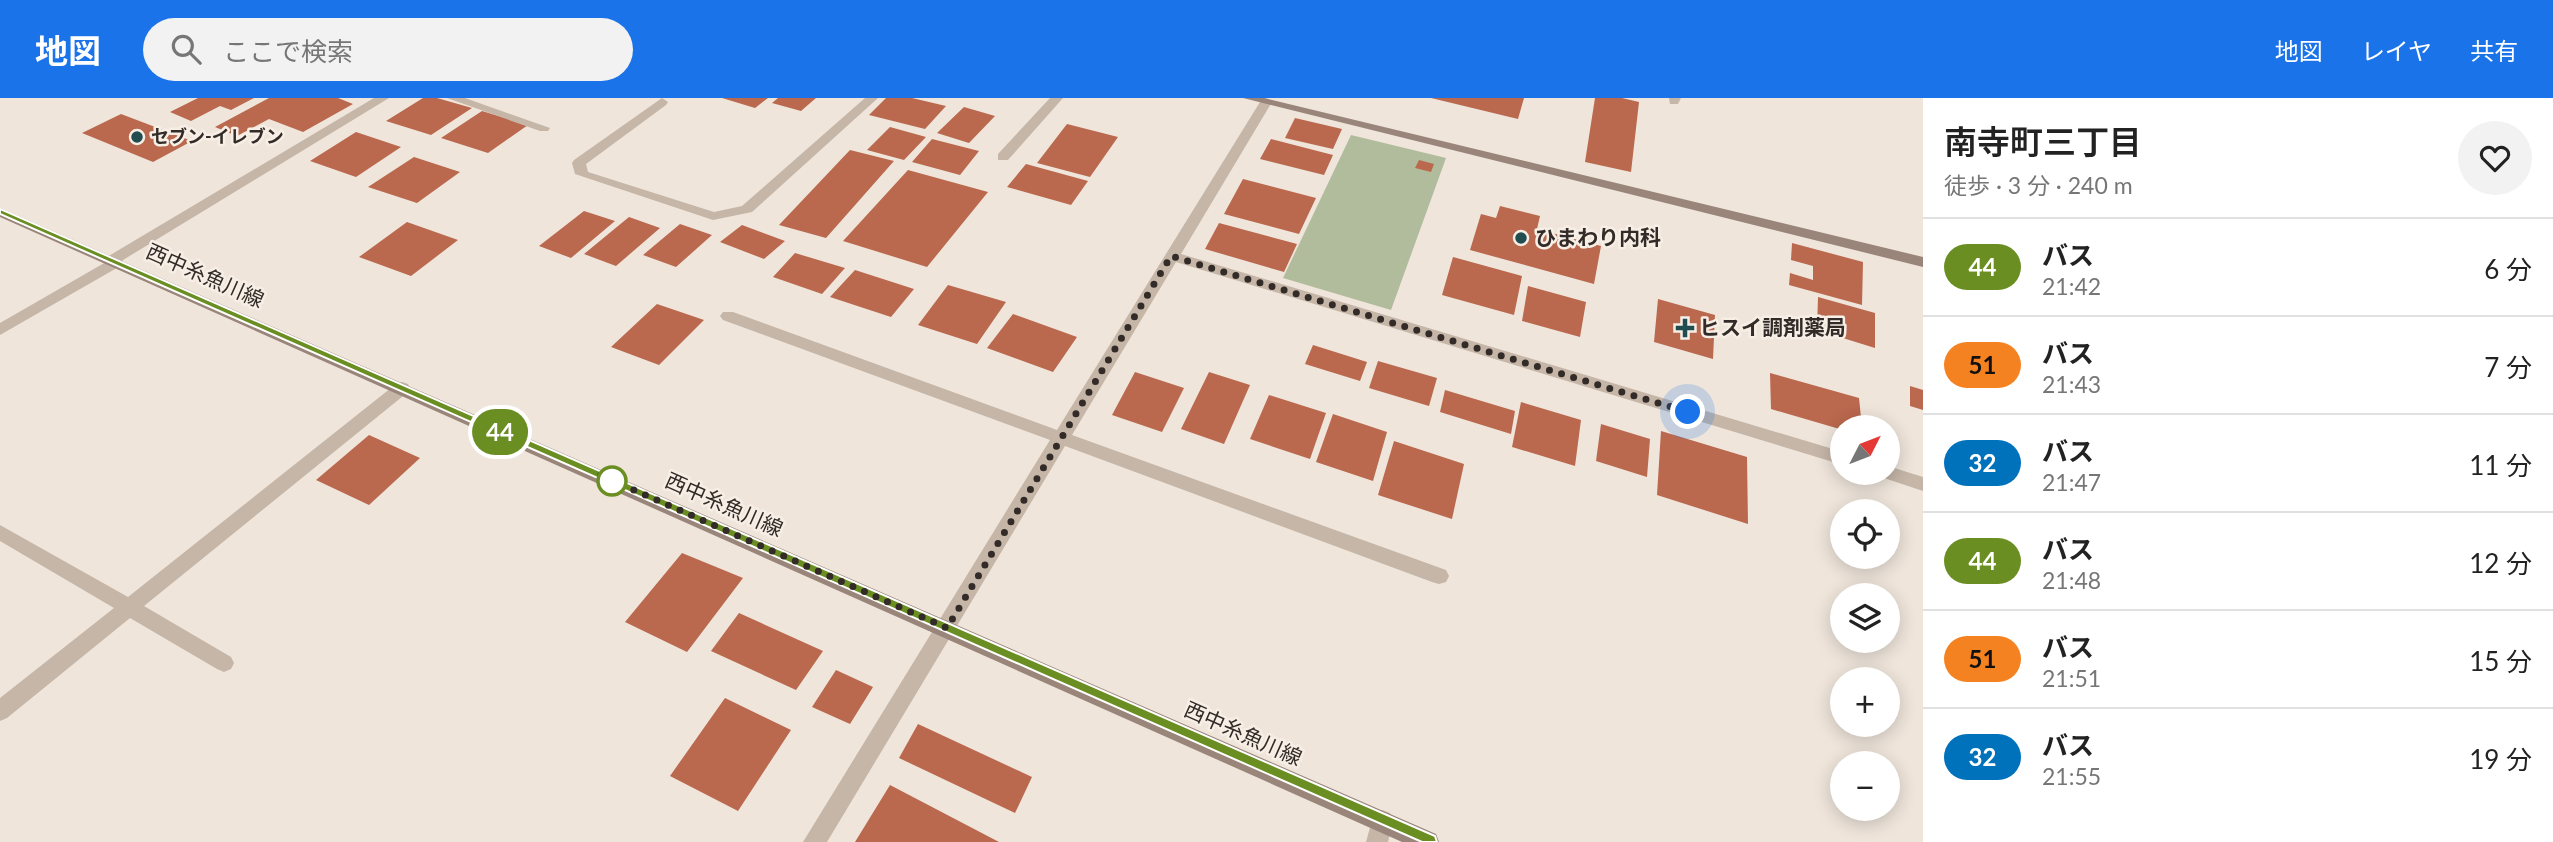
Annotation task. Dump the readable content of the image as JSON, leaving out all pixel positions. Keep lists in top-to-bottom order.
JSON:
{
  "streets": {
    "main road": ["西中糸魚川線"]
  },
  "places": {
    "other": ["セブン-イレブン", "ひまわり内科"],
    "health": ["ヒスイ調剤薬局"]
  },
  "lines": ["bus line 44"],
  "north": "top right",
  "page": {
    "header": "地図",
    "search": "ここで検索",
    "nav": ["地図", "レイヤ", "共有"],
    "on_map": "44",
    "heading": ["南寺町三丁目", "徒歩 · 3 分 · 240 m"],
    "list": [
      {
        "mark": "44",
        "name": "バス",
        "note": "21:42",
        "value": "6 分"
      },
      {
        "mark": "51",
        "name": "バス",
        "note": "21:43",
        "value": "7 分"
      },
      {
        "mark": "32",
        "name": "バス",
        "note": "21:47",
        "value": "11 分"
      },
      {
        "mark": "44",
        "name": "バス",
        "note": "21:48",
        "value": "12 分"
      },
      {
        "mark": "51",
        "name": "バス",
        "note": "21:51",
        "value": "15 分"
      },
      {
        "mark": "32",
        "name": "バス",
        "note": "21:55",
        "value": "19 分"
      }
    ],
    "map_buttons": ["+", "−"]
  }
}
